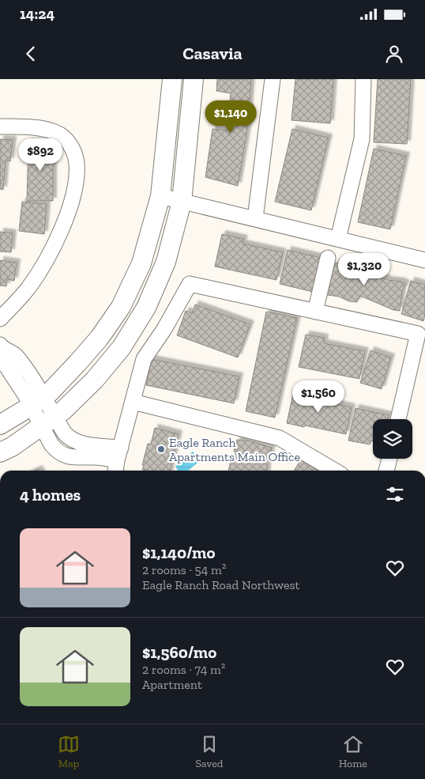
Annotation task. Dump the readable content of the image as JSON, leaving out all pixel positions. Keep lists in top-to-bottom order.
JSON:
{
  "places": ["Eagle Ranch Apartments Main Office"],
  "page": {
    "status": "14:24",
    "header": "Casavia",
    "price": [
      "$1,140",
      "$892",
      "$1,320",
      "$1,560"
    ],
    "heading": "4 homes",
    "list": [
      {
        "name": "$1,140/mo",
        "note": "2 rooms · 54 m² · Eagle Ranch Road Northwest"
      },
      {
        "name": "$1,560/mo",
        "note": "2 rooms · 74 m² · Apartment"
      }
    ],
    "tabs": ["Map", "Saved", "Home"]
  }
}
